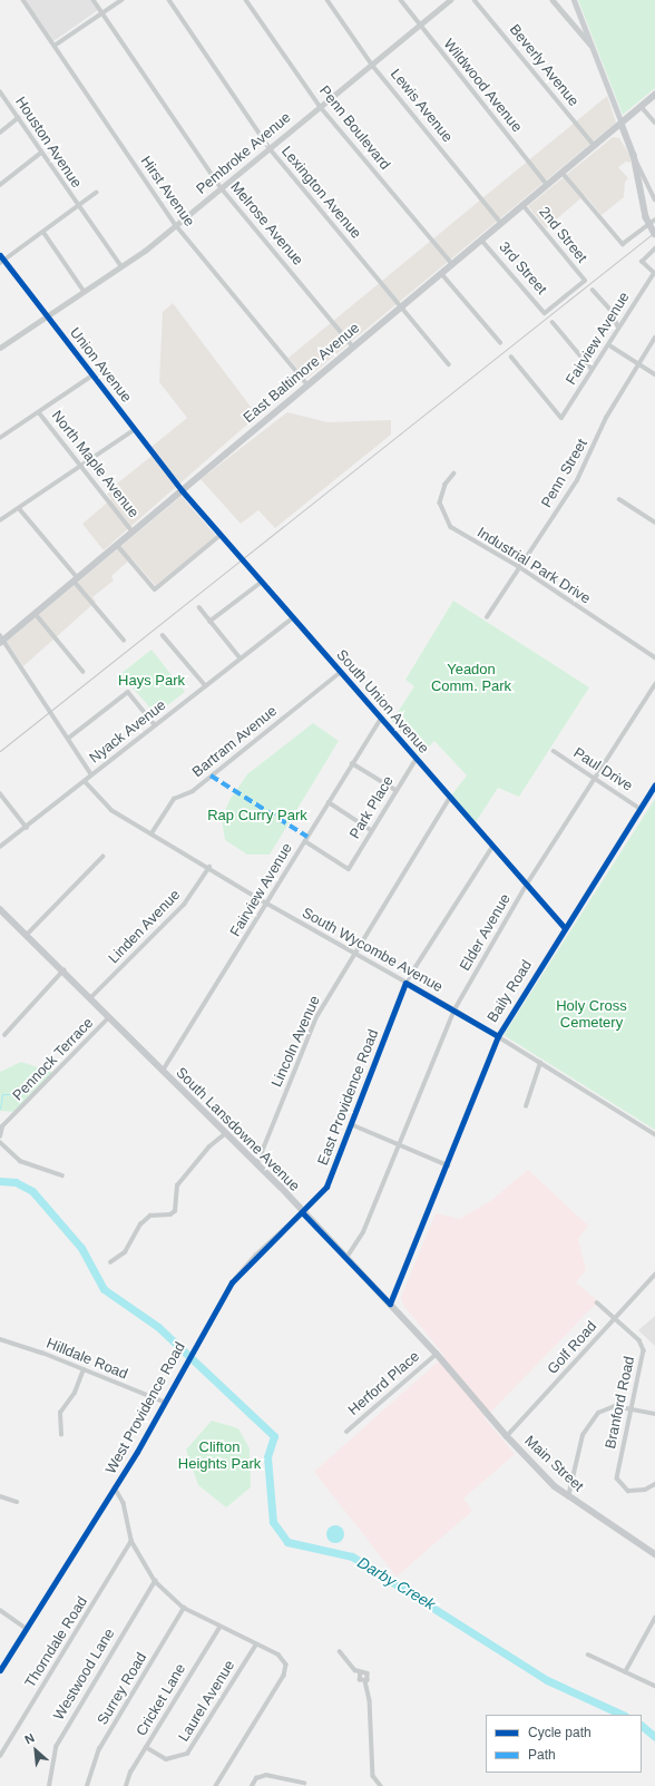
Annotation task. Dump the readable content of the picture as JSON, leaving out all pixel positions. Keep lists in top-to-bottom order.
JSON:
{
  "streets": {
    "main road": ["East Baltimore Avenue", "South Lansdowne Avenue", "Main Street"],
    "street": [
      "Beverly Avenue",
      "Wildwood Avenue",
      "Lewis Avenue",
      "Penn Boulevard",
      "Houston Avenue",
      "Pembroke Avenue",
      "Hirst Avenue",
      "Lexington Avenue",
      "Melrose Avenue",
      "2nd Street",
      "3rd Street",
      "Fairview Avenue",
      "Union Avenue",
      "North Maple Avenue",
      "Penn Street",
      "Industrial Park Drive",
      "South Union Avenue",
      "Nyack Avenue",
      "Bartram Avenue",
      "Paul Drive",
      "Park Place",
      "Linden Avenue",
      "Elder Avenue",
      "South Wycombe Avenue",
      "Baily Road",
      "Lincoln Avenue",
      "Pennock Terrace",
      "East Providence Road",
      "Golf Road",
      "Hilldale Road",
      "Herford Place",
      "Branford Road",
      "West Providence Road",
      "Thorndale Road",
      "Westwood Lane",
      "Surrey Road",
      "Cricket Lane",
      "Laurel Avenue"
    ]
  },
  "crossings": [
    ["Beverly Avenue", "East Baltimore Avenue"],
    ["Wildwood Avenue", "Pembroke Avenue"],
    ["Wildwood Avenue", "East Baltimore Avenue"],
    ["Lewis Avenue", "Pembroke Avenue"],
    ["Lewis Avenue", "East Baltimore Avenue"],
    ["Penn Boulevard", "Pembroke Avenue"],
    ["Penn Boulevard", "East Baltimore Avenue"],
    ["Houston Avenue", "Pembroke Avenue"],
    ["Pembroke Avenue", "Hirst Avenue"],
    ["Pembroke Avenue", "Lexington Avenue"],
    ["Pembroke Avenue", "Melrose Avenue"],
    ["Pembroke Avenue", "Union Avenue"],
    ["Hirst Avenue", "East Baltimore Avenue"],
    ["Lexington Avenue", "East Baltimore Avenue"],
    ["Melrose Avenue", "East Baltimore Avenue"],
    ["2nd Street", "3rd Street"],
    ["2nd Street", "East Baltimore Avenue"],
    ["3rd Street", "East Baltimore Avenue"],
    ["Fairview Avenue", "South Union Avenue"],
    ["Fairview Avenue", "Park Place"],
    ["Fairview Avenue", "South Wycombe Avenue"],
    ["Fairview Avenue", "South Lansdowne Avenue"],
    ["Union Avenue", "East Baltimore Avenue"],
    ["Union Avenue", "South Union Avenue"],
    ["East Baltimore Avenue", "North Maple Avenue"],
    ["East Baltimore Avenue", "South Union Avenue"],
    ["Penn Street", "Industrial Park Drive"],
    ["South Union Avenue", "Nyack Avenue"],
    ["South Union Avenue", "Bartram Avenue"],
    ["South Union Avenue", "Park Place"],
    ["South Union Avenue", "Elder Avenue"],
    ["South Union Avenue", "Baily Road"],
    ["South Union Avenue", "Lincoln Avenue"],
    ["South Union Avenue", "East Providence Road"],
    ["Nyack Avenue", "South Wycombe Avenue"],
    ["Bartram Avenue", "South Wycombe Avenue"],
    ["Paul Drive", "Elder Avenue"],
    ["Paul Drive", "Baily Road"],
    ["Linden Avenue", "South Wycombe Avenue"],
    ["Linden Avenue", "South Lansdowne Avenue"],
    ["Elder Avenue", "South Wycombe Avenue"],
    ["Elder Avenue", "South Lansdowne Avenue"],
    ["South Wycombe Avenue", "Baily Road"],
    ["South Wycombe Avenue", "Lincoln Avenue"],
    ["South Wycombe Avenue", "East Providence Road"],
    ["Baily Road", "South Lansdowne Avenue"],
    ["Lincoln Avenue", "South Lansdowne Avenue"],
    ["Pennock Terrace", "South Lansdowne Avenue"],
    ["East Providence Road", "South Lansdowne Avenue"],
    ["East Providence Road", "West Providence Road"],
    ["South Lansdowne Avenue", "Herford Place"],
    ["South Lansdowne Avenue", "West Providence Road"],
    ["South Lansdowne Avenue", "Main Street"],
    ["Golf Road", "Branford Road"],
    ["Golf Road", "Main Street"],
    ["Hilldale Road", "West Providence Road"],
    ["Cricket Lane", "Laurel Avenue"]
  ],
  "water": ["Darby Creek"],
  "parks": [
    "Yeadon Comm. Park",
    "Hays Park",
    "Rap Curry Park",
    "Holy Cross Cemetery",
    "Clifton Heights Park"
  ],
  "legend": ["Cycle path", "Path"],
  "north": "top left"
}
